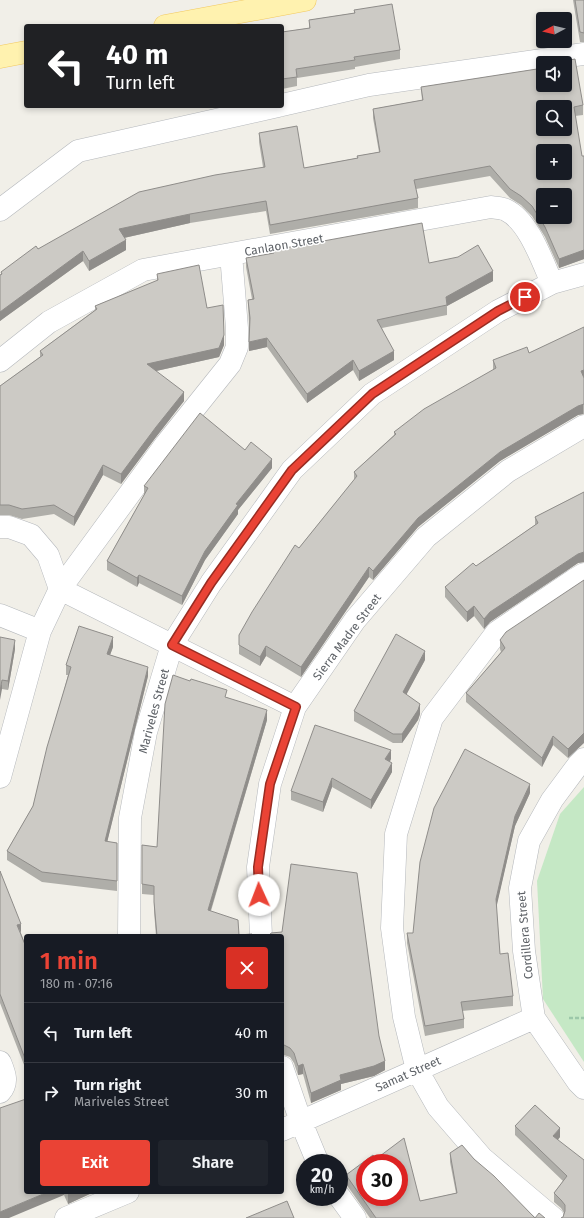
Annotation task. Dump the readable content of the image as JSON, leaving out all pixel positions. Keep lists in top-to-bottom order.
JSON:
{
  "streets": {
    "street": [
      "Canlaon Street",
      "Sierra Madre Street",
      "Mariveles Street",
      "Cordillera Street",
      "Samat Street"
    ]
  },
  "crossings": [
    ["Canlaon Street", "Mariveles Street"],
    ["Cordillera Street", "Samat Street"]
  ],
  "north": "left",
  "page": {
    "map_buttons": ["+", "−"],
    "turn": ["40 m", "Turn left"],
    "heading": ["1 min", "180 m · 07:16"],
    "list": [
      {
        "name": "Turn left",
        "value": "40 m"
      },
      {
        "name": "Turn right",
        "note": "Mariveles Street",
        "value": "30 m"
      }
    ],
    "buttons": ["Exit", "Share"],
    "speed": "20 km/h",
    "limit": "30"
  }
}
